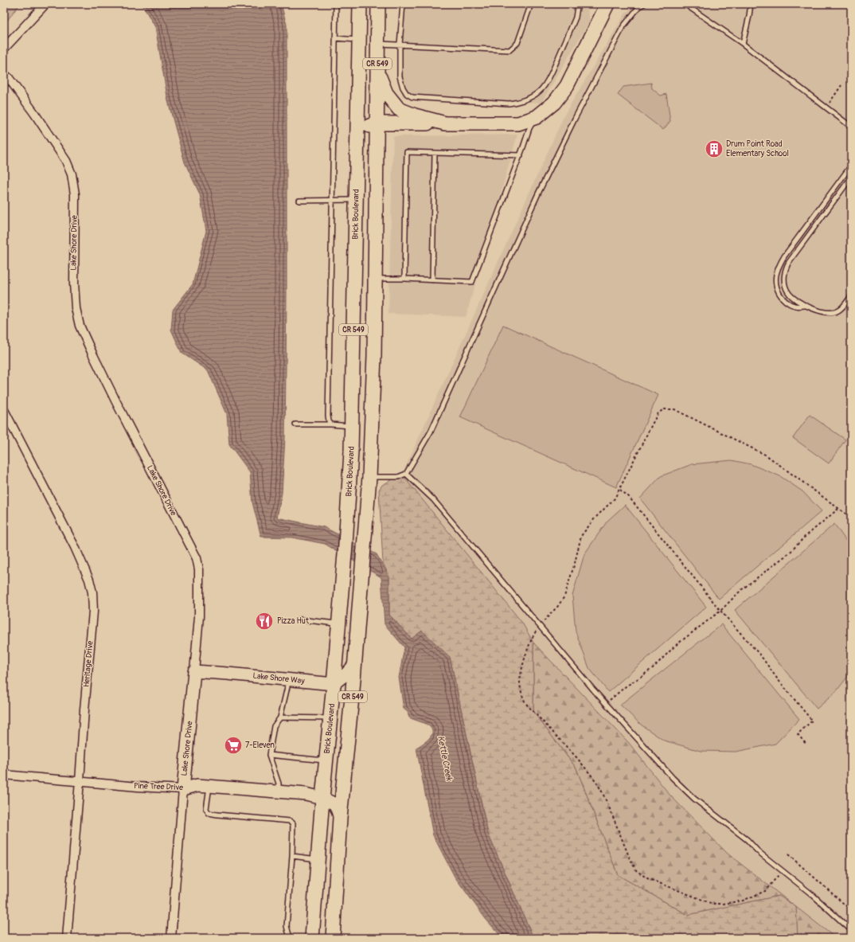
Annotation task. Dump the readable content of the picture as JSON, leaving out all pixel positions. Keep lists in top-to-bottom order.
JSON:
{
  "streets": {
    "main road": ["CR 549", "Brick Boulevard"],
    "street": [
      "Lake Shore Drive",
      "Heritage Drive",
      "Lake Shore Way",
      "Pine Tree Drive"
    ]
  },
  "crossings": [
    ["CR 549", "Pine Tree Drive"],
    ["Brick Boulevard", "Lake Shore Way"],
    ["Brick Boulevard", "Pine Tree Drive"],
    ["Lake Shore Drive", "Lake Shore Way"],
    ["Lake Shore Drive", "Pine Tree Drive"],
    ["Heritage Drive", "Pine Tree Drive"]
  ],
  "water": ["Kettle Creek"],
  "places": {
    "building": ["Drum Point Road Elementary School"],
    "restaurant": ["Pizza Hut"],
    "supermarket": ["7-Eleven"]
  }
}
